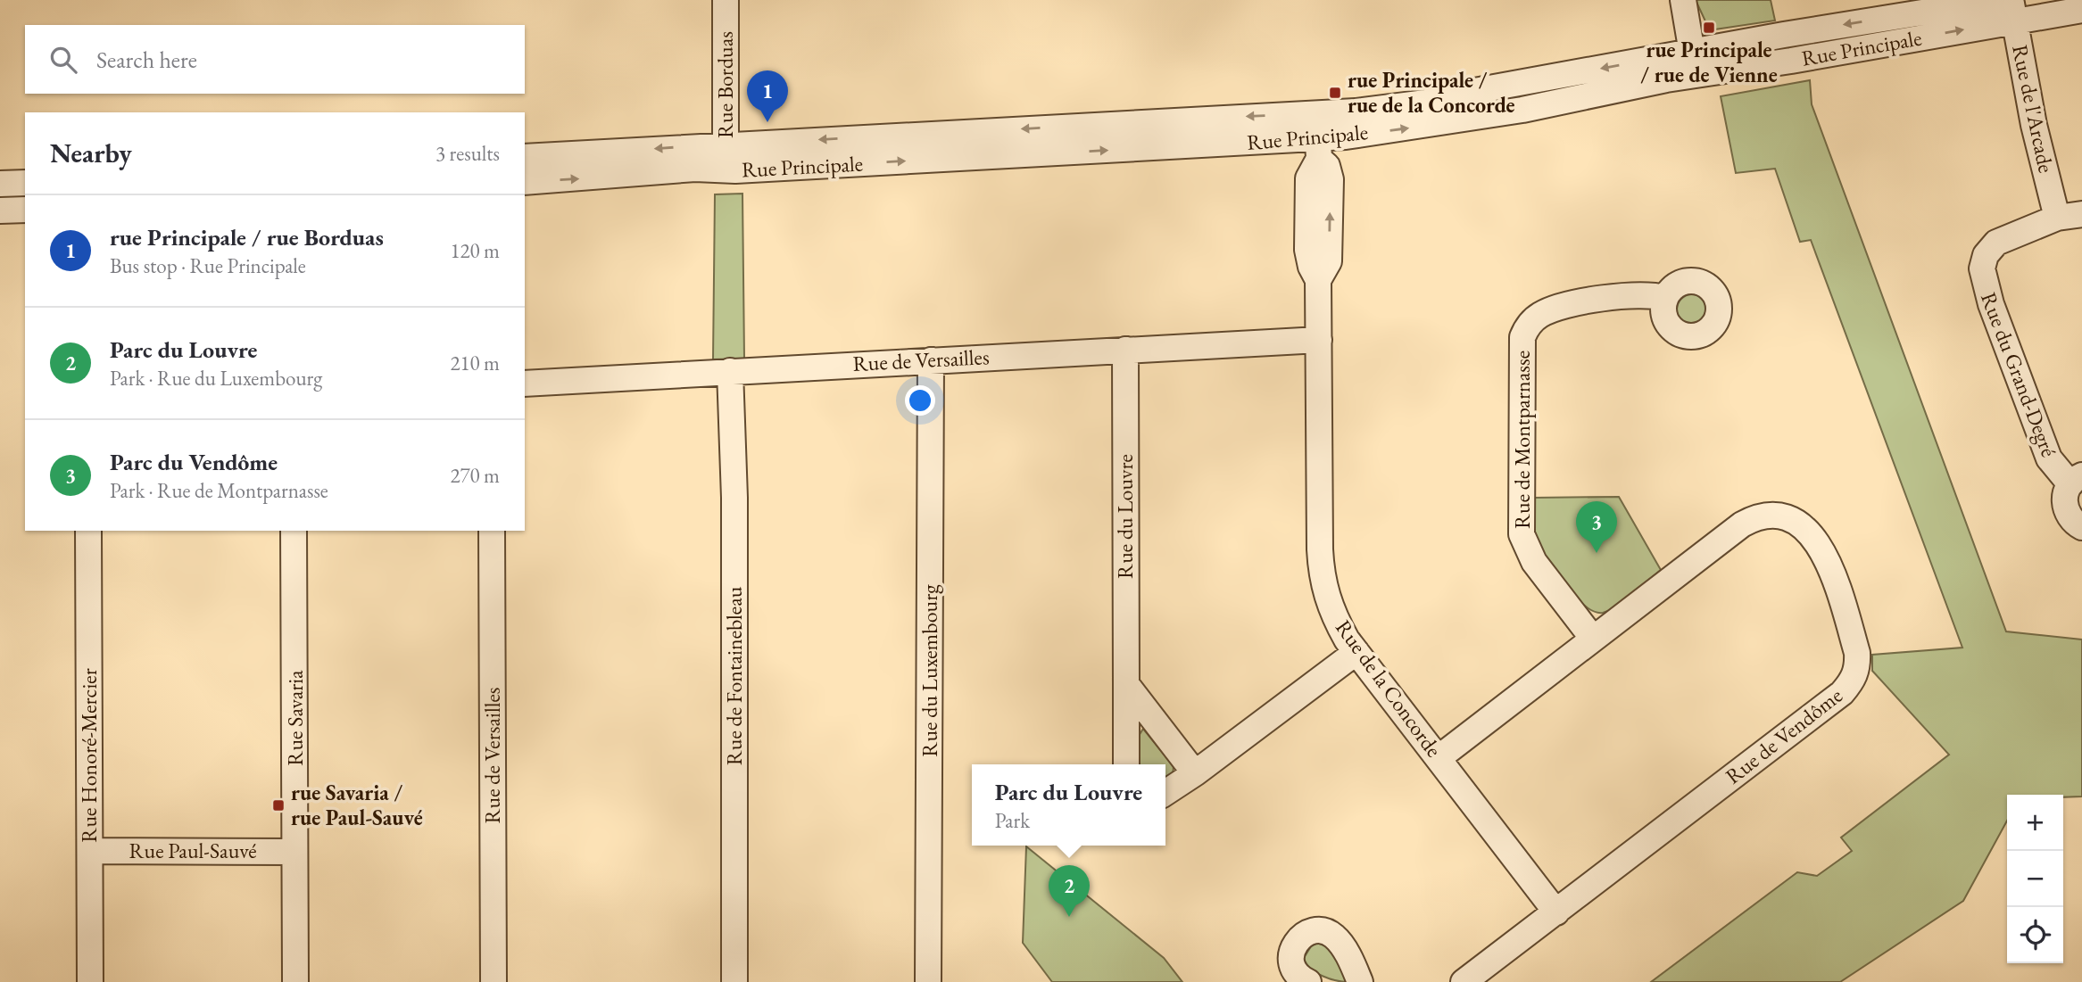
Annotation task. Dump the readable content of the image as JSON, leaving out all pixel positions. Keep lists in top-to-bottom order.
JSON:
{
  "streets": {
    "street": [
      "Rue Principale",
      "Rue Borduas",
      "Rue de l'Arcade",
      "Rue de Versailles",
      "Rue du Grand-Degré",
      "Rue de Montparnasse",
      "Rue du Louvre",
      "Rue du Luxembourg",
      "Rue de Fontainebleau",
      "Rue de la Concorde",
      "Rue Savaria",
      "Rue de Vendôme",
      "Rue Honoré-Mercier",
      "Rue Paul-Sauvé"
    ]
  },
  "crossings": [
    ["Rue Principale", "Rue Borduas"],
    ["Rue Principale", "Rue de l'Arcade"],
    ["Rue Principale", "Rue de la Concorde"],
    ["Rue de l'Arcade", "Rue du Grand-Degré"],
    ["Rue de Versailles", "Rue du Louvre"],
    ["Rue de Versailles", "Rue du Luxembourg"],
    ["Rue de Versailles", "Rue de Fontainebleau"],
    ["Rue de Versailles", "Rue de la Concorde"],
    ["Rue de Montparnasse", "Rue de Vendôme"],
    ["Rue de la Concorde", "Rue de Vendôme"],
    ["Rue Savaria", "Rue Paul-Sauvé"],
    ["Rue Honoré-Mercier", "Rue Paul-Sauvé"]
  ],
  "places": {
    "transit": ["rue Principale / rue de Vienne", "rue Principale / rue de la Concorde", "rue Savaria / rue Paul-Sauvé"]
  },
  "page": {
    "search": "Search here",
    "pins": ["1", "3", "2"],
    "heading": ["Nearby", "3 results"],
    "list": [
      {
        "mark": "1",
        "name": "rue Principale / rue Borduas",
        "note": "Bus stop · Rue Principale",
        "value": "120 m"
      },
      {
        "mark": "2",
        "name": "Parc du Louvre",
        "note": "Park · Rue du Luxembourg",
        "value": "210 m"
      },
      {
        "mark": "3",
        "name": "Parc du Vendôme",
        "note": "Park · Rue de Montparnasse",
        "value": "270 m"
      }
    ],
    "popup": ["Parc du Louvre", "Park"],
    "map_buttons": ["+", "−"]
  }
}
